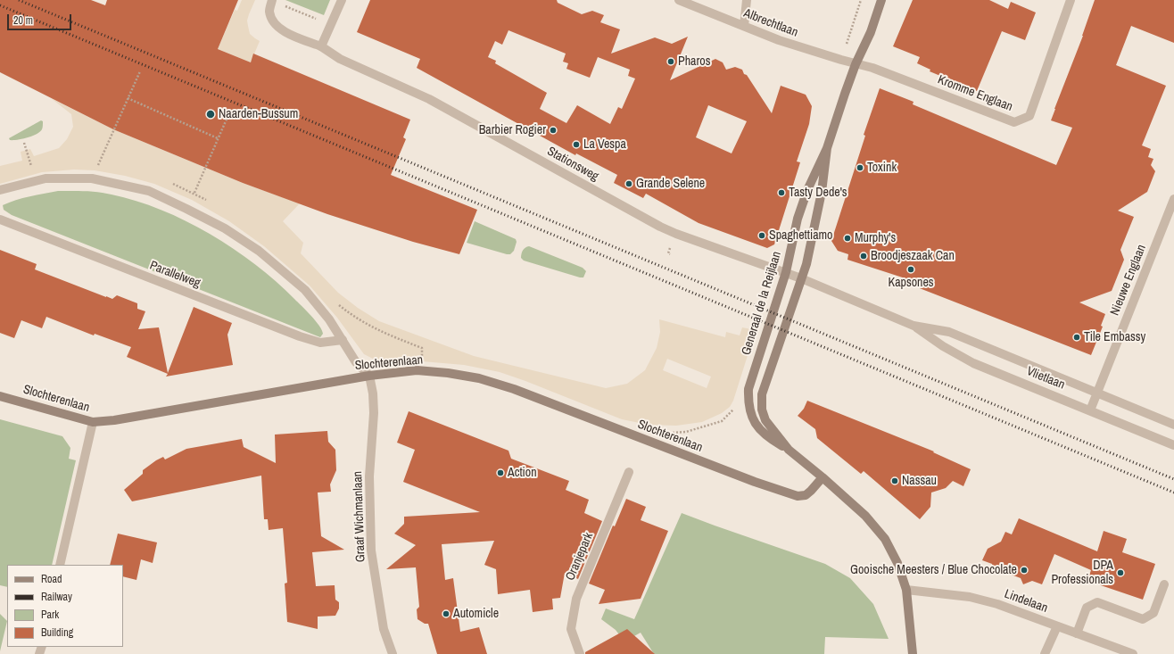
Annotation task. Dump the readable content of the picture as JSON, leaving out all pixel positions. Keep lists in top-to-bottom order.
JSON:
{
  "streets": {
    "street": [
      "Albrechtlaan",
      "Kromme Englaan",
      "Stationsweg",
      "Parallelweg",
      "Nieuwe Englaan",
      "Generaal de la Reijlaan",
      "Slochterenlaan",
      "Vlietlaan",
      "Graaf Wichmanlaan",
      "Oranjepark",
      "Lindelaan"
    ]
  },
  "crossings": [
    ["Albrechtlaan", "Kromme Englaan"],
    ["Albrechtlaan", "Generaal de la Reijlaan"],
    ["Kromme Englaan", "Generaal de la Reijlaan"],
    ["Stationsweg", "Generaal de la Reijlaan"],
    ["Stationsweg", "Vlietlaan"],
    ["Nieuwe Englaan", "Vlietlaan"],
    ["Generaal de la Reijlaan", "Vlietlaan"],
    ["Slochterenlaan", "Graaf Wichmanlaan"]
  ],
  "places": [
    "Pharos",
    "Naarden-Bussum",
    "Barbier Rogier",
    "La Vespa",
    "Toxink",
    "Grande Selene",
    "Tasty Dede's",
    "Spaghettiamo",
    "Murphy's",
    "Broodjeszaak Can",
    "Kapsones",
    "Tile Embassy",
    "Action",
    "Nassau",
    "Gooische Meesters / Blue Chocolate",
    "DPA Professionals",
    "Automicle"
  ],
  "legend": [
    "Road",
    "Railway",
    "Park",
    "Building"
  ],
  "scale_bar": "20 m"
}
